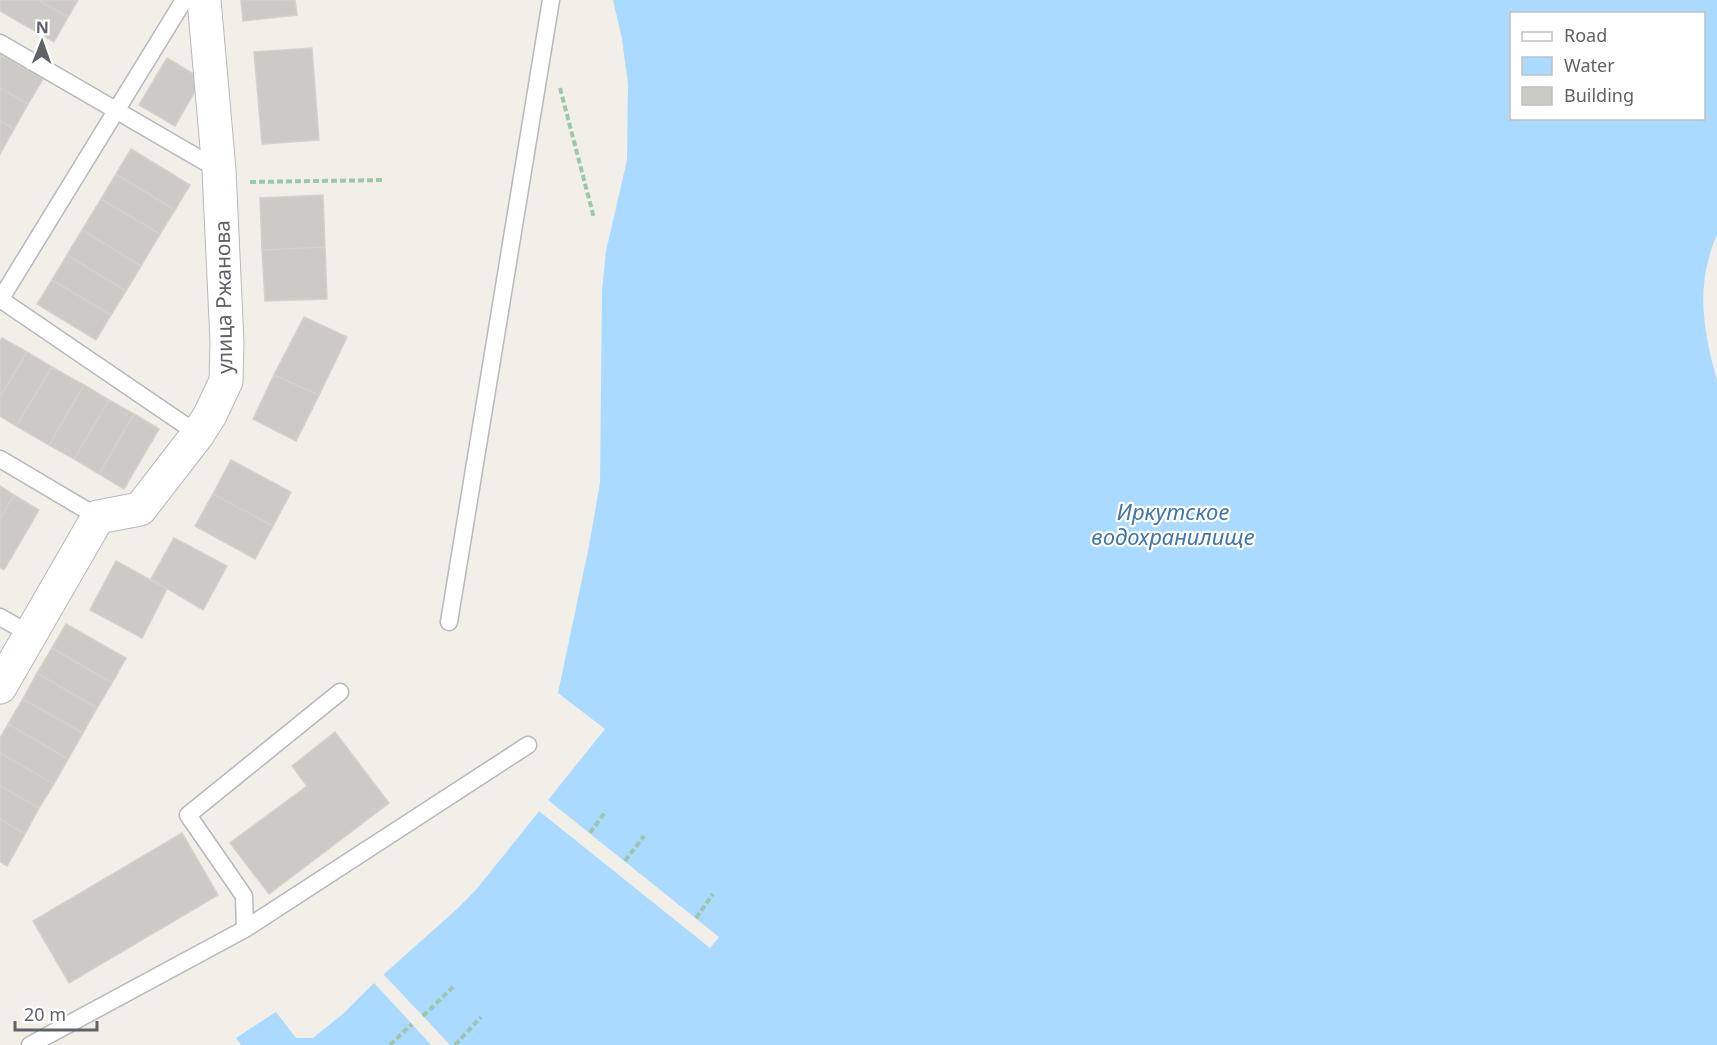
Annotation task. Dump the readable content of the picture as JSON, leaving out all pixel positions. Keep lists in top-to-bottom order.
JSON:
{
  "streets": {
    "street": ["улица Ржанова"]
  },
  "water": ["Иркутское водохранилище"],
  "legend": ["Road", "Water", "Building"],
  "scale_bar": "20 m",
  "north": "top"
}
